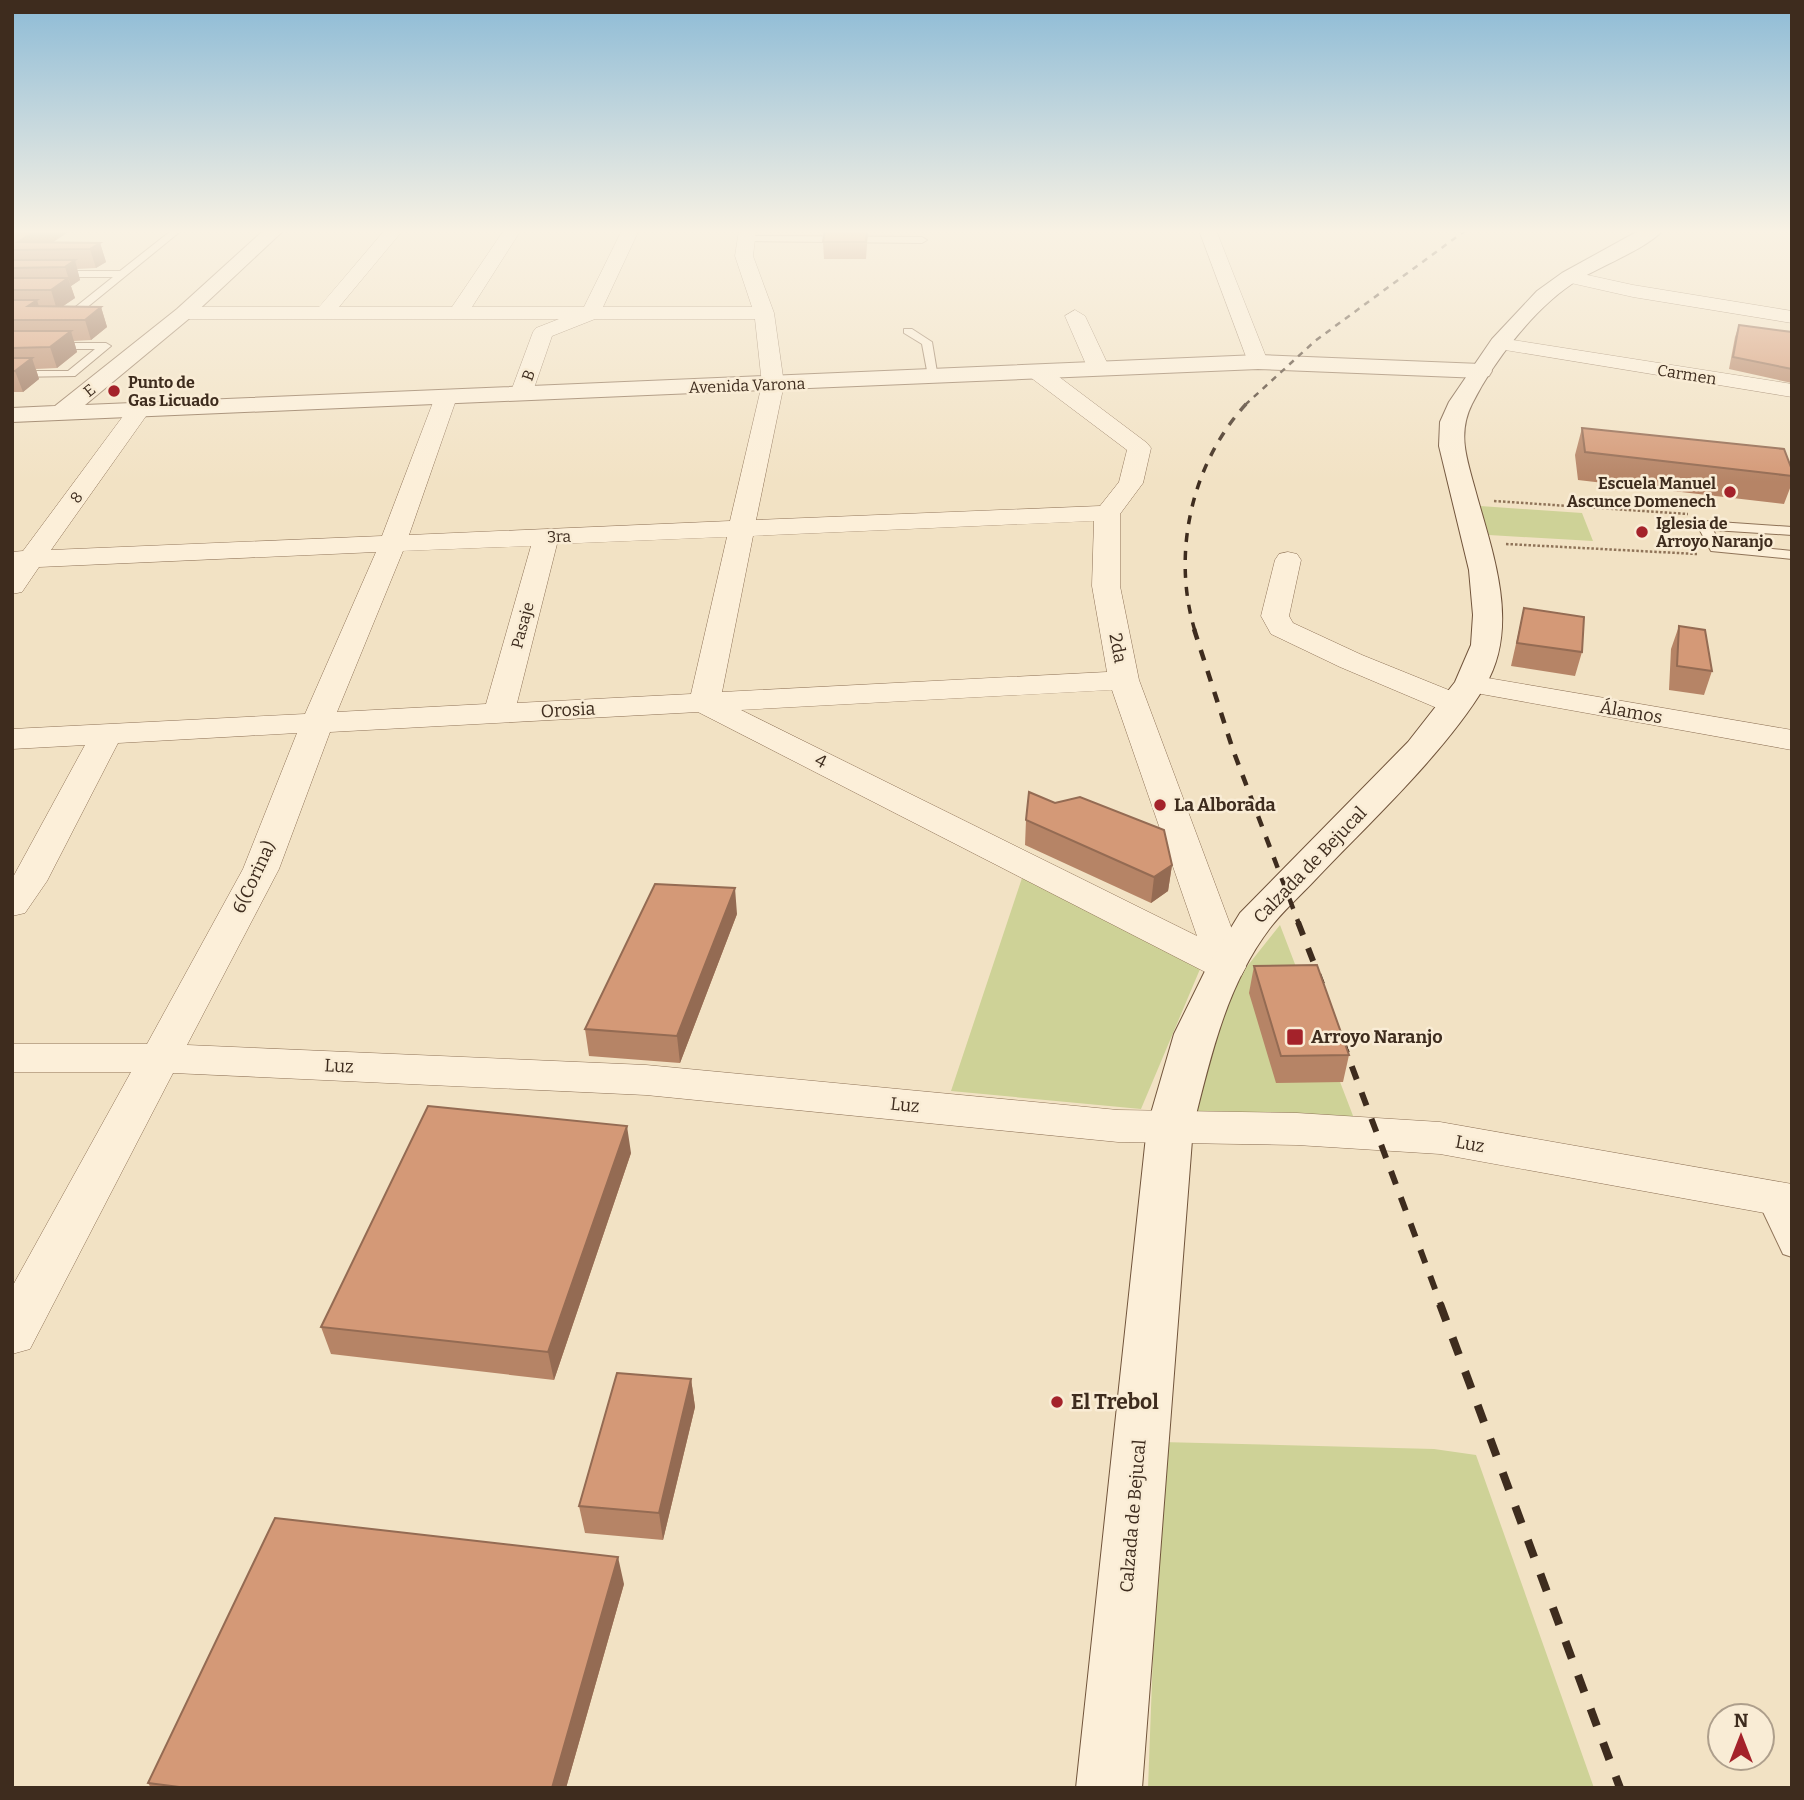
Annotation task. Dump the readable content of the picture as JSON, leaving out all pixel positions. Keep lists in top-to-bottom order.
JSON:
{
  "streets": {
    "street": [
      "Carmen",
      "B",
      "Avenida Varona",
      "E",
      "8",
      "3ra",
      "Pasaje",
      "2da",
      "Orosia",
      "Álamos",
      "4",
      "Calzada de Bejucal",
      "6(Corina)",
      "Luz"
    ]
  },
  "crossings": [
    ["Carmen", "Avenida Varona"],
    ["Carmen", "Calzada de Bejucal"],
    ["B", "Avenida Varona"],
    ["Avenida Varona", "E"],
    ["Avenida Varona", "8"],
    ["Avenida Varona", "Calzada de Bejucal"],
    ["Avenida Varona", "6(Corina)"],
    ["8", "3ra"],
    ["3ra", "Pasaje"],
    ["3ra", "2da"],
    ["3ra", "6(Corina)"],
    ["Pasaje", "Orosia"],
    ["2da", "Orosia"],
    ["2da", "4"],
    ["2da", "Calzada de Bejucal"],
    ["Orosia", "4"],
    ["Orosia", "6(Corina)"],
    ["Álamos", "Calzada de Bejucal"],
    ["4", "Calzada de Bejucal"],
    ["Calzada de Bejucal", "Luz"],
    ["6(Corina)", "Luz"]
  ],
  "places": {
    "other": [
      "Punto de Gas Licuado",
      "Escuela Manuel Ascunce Domenech",
      "Iglesia de Arroyo Naranjo",
      "La Alborada",
      "El Trebol"
    ],
    "transit": ["Arroyo Naranjo"]
  },
  "north": "top"
}
